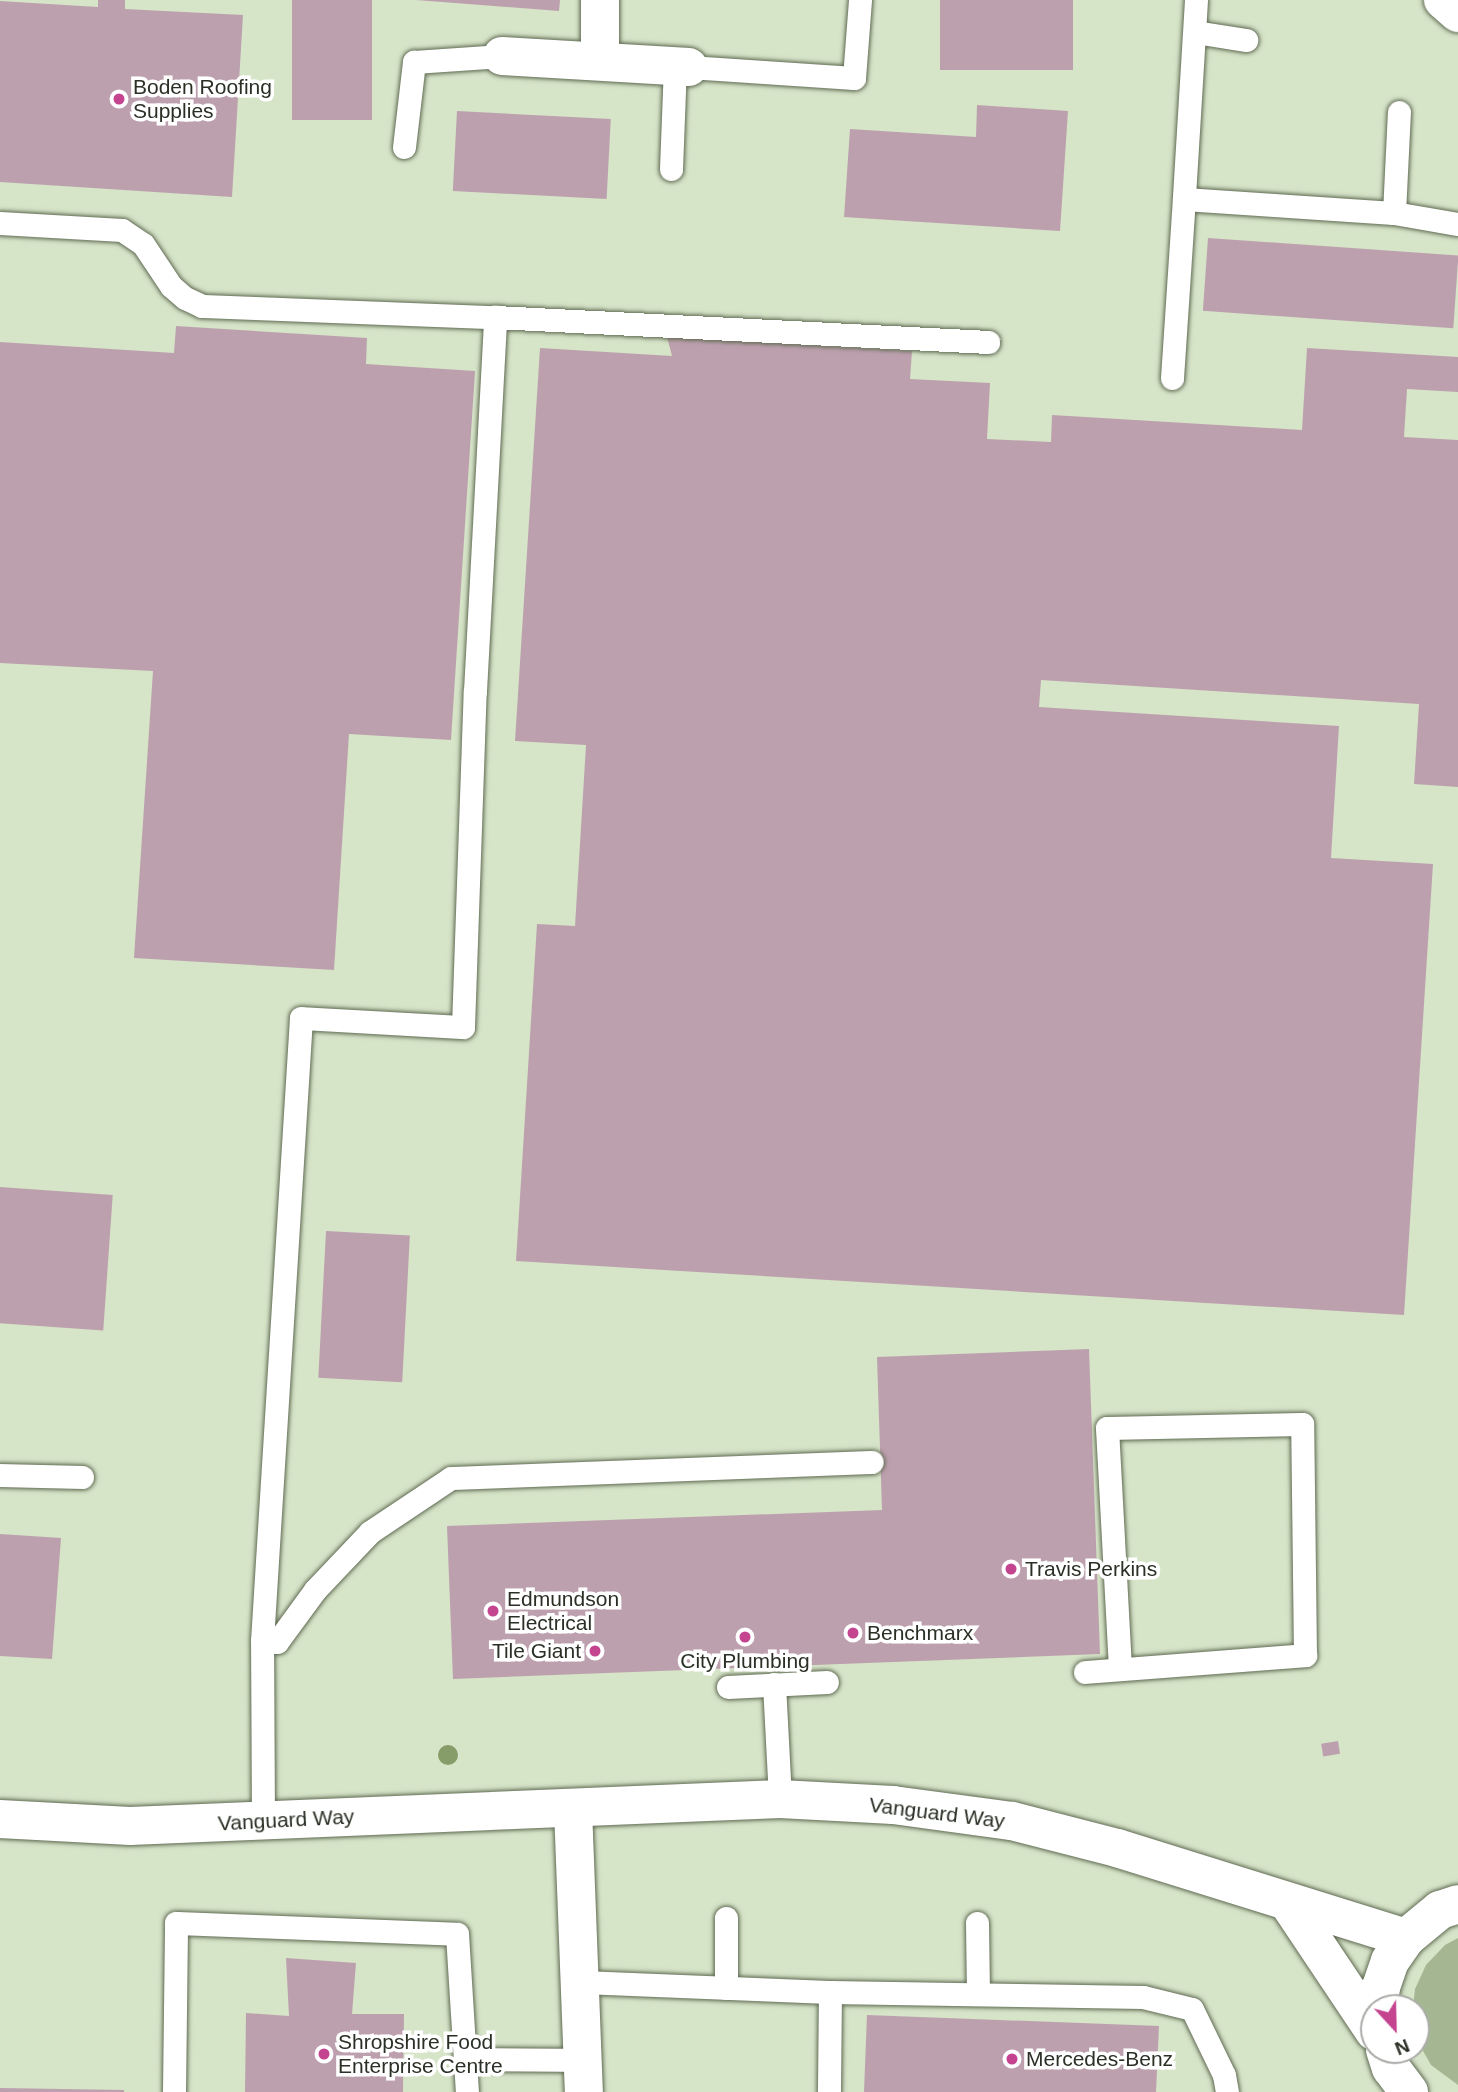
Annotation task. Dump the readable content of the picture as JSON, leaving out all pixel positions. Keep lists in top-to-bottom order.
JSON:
{
  "streets": {
    "street": ["Vanguard Way"]
  },
  "places": [
    "Boden Roofing Supplies",
    "Travis Perkins",
    "Edmundson Electrical",
    "Benchmarx",
    "City Plumbing",
    "Tile Giant",
    "Shropshire Food Enterprise Centre",
    "Mercedes-Benz"
  ],
  "north": "bottom"
}
